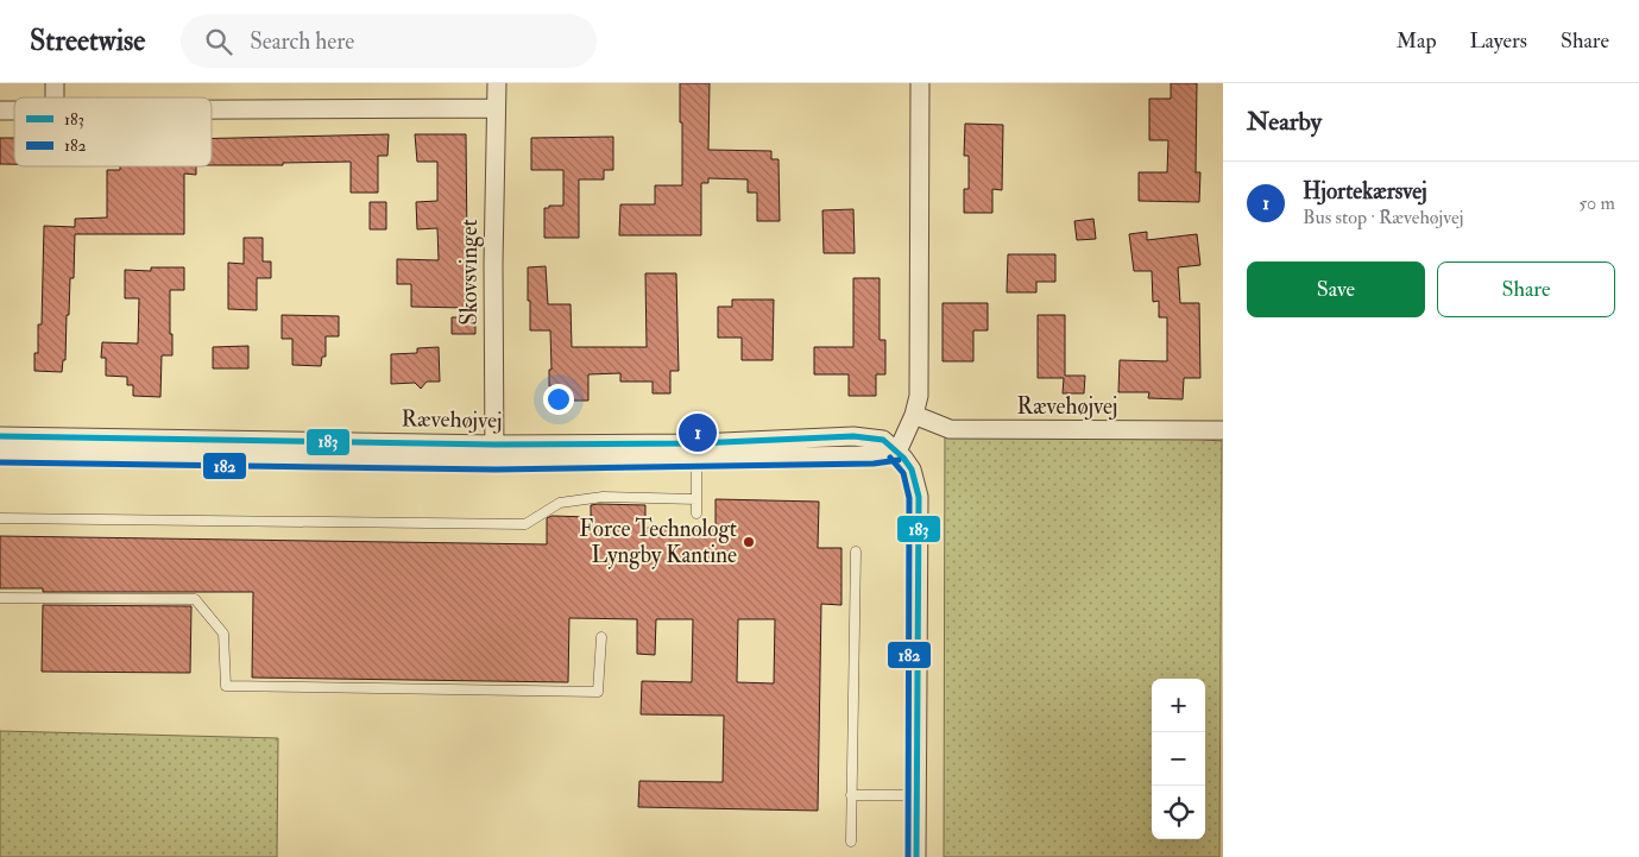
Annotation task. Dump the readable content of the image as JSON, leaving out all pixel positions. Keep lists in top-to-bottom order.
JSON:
{
  "streets": {
    "street": ["Skovsvinget", "Rævehøjvej"]
  },
  "crossings": [
    ["Skovsvinget", "Rævehøjvej"]
  ],
  "places": ["Force Technologt Lyngby Kantine"],
  "lines": ["transit line 183", "transit line 182"],
  "legend": ["183", "182"],
  "page": {
    "header": "Streetwise",
    "search": "Search here",
    "nav": ["Map", "Layers", "Share"],
    "heading": "Nearby",
    "list": [
      {
        "mark": "1",
        "name": "Hjortekærsvej",
        "note": "Bus stop · Rævehøjvej",
        "value": "50 m"
      }
    ],
    "buttons": ["Save", "Share"],
    "pins": "1",
    "map_buttons": ["+", "−"]
  }
}
